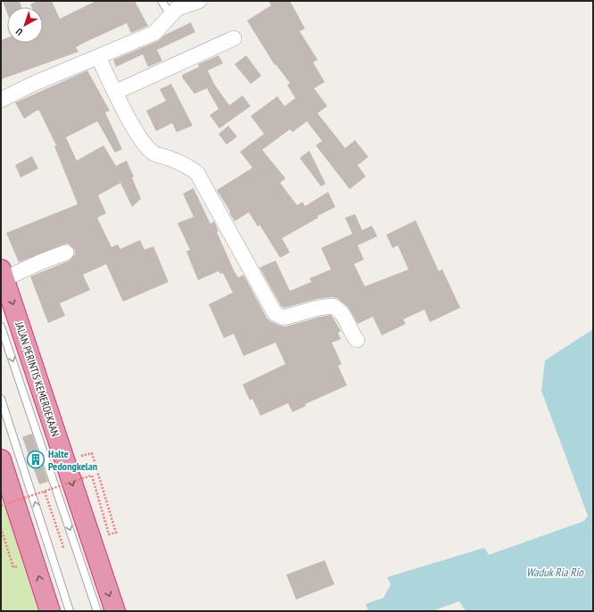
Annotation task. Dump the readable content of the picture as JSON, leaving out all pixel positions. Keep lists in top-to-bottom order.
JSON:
{
  "streets": {
    "highway": ["JALAN PERINTIS KEMERDEKAAN"]
  },
  "water": ["Waduk Ria Rio"],
  "places": {
    "building": ["Halte Pedongkelan"]
  },
  "north": "bottom left"
}
